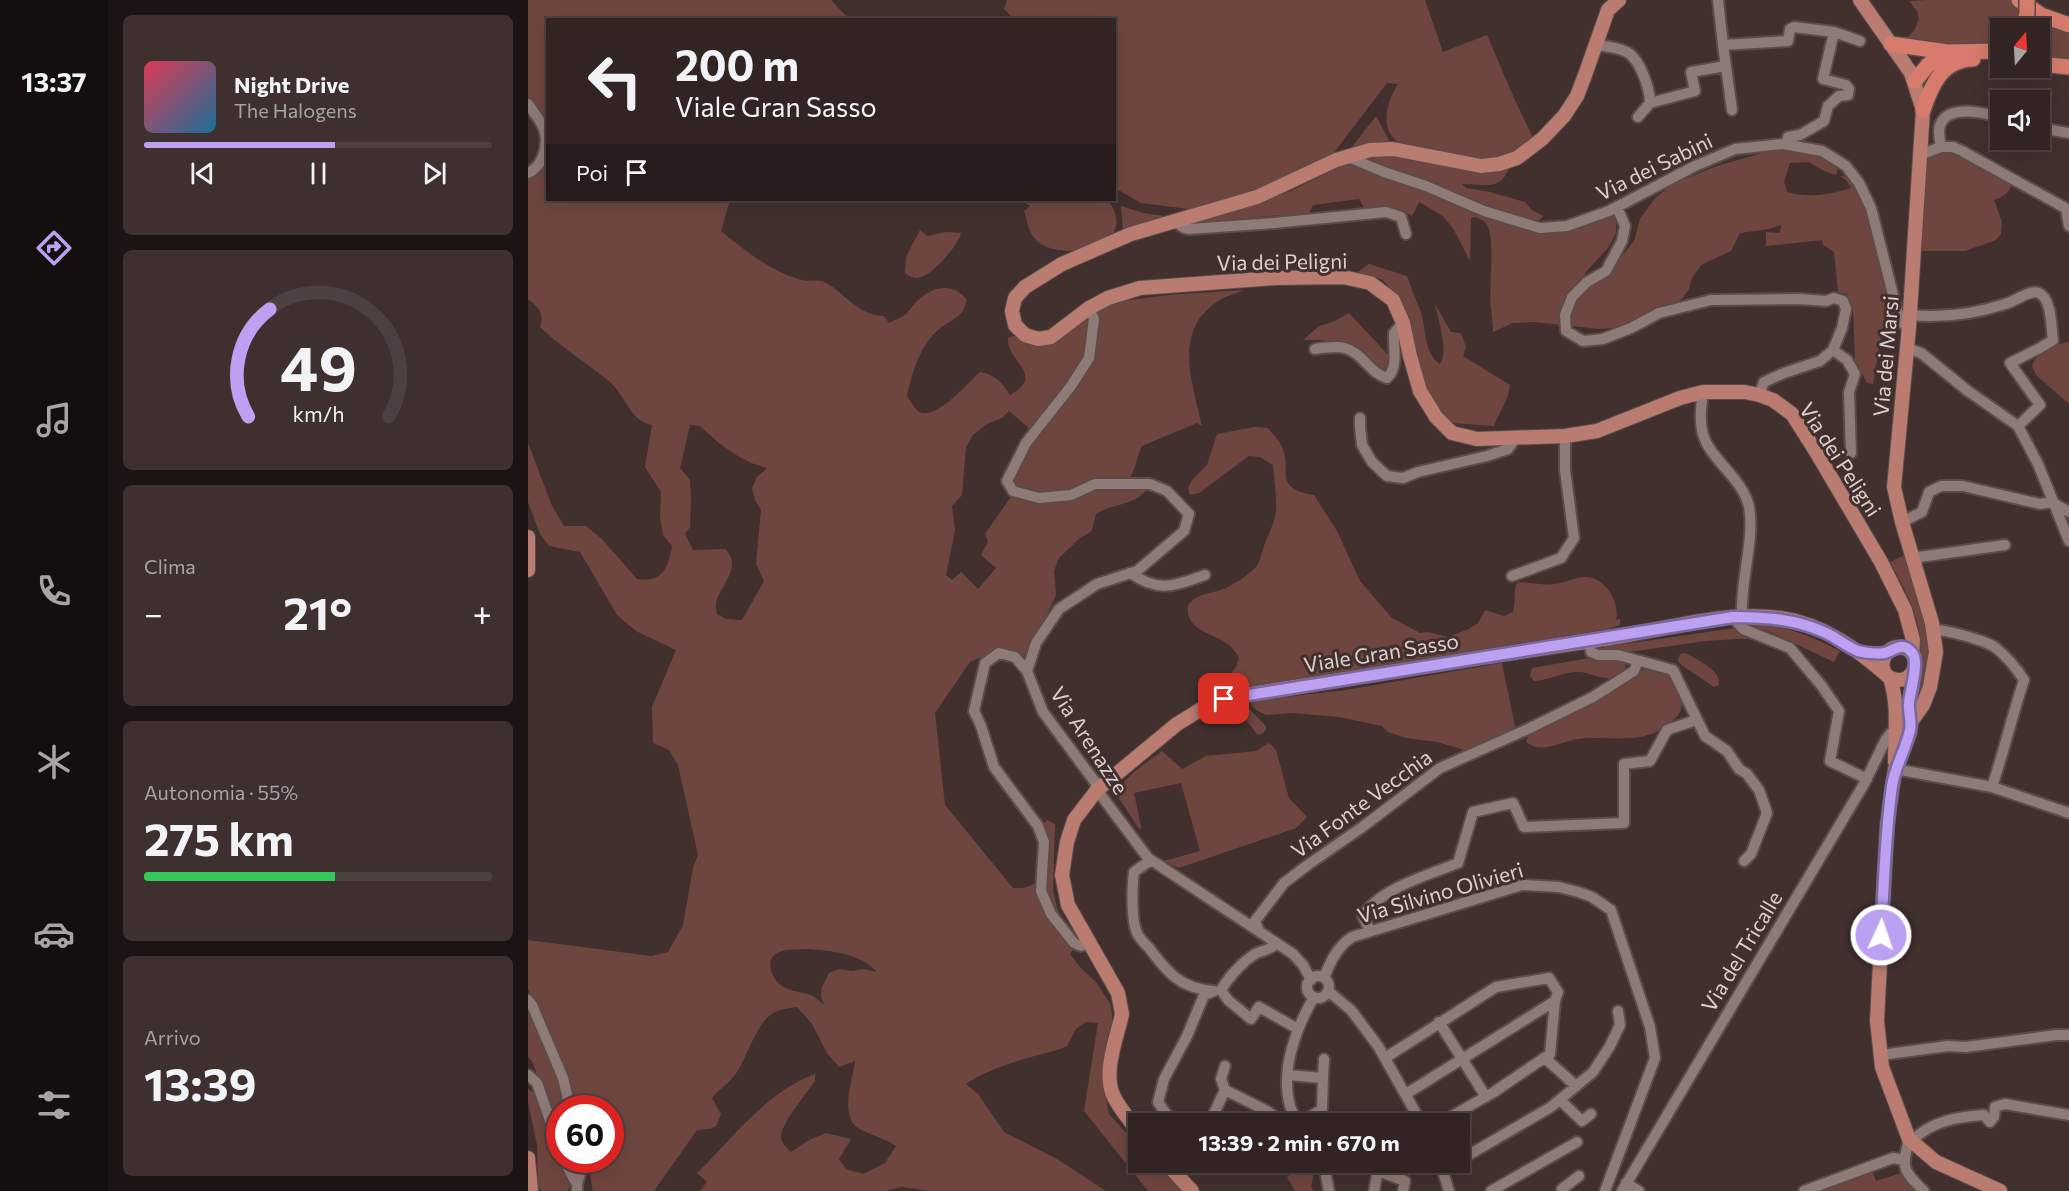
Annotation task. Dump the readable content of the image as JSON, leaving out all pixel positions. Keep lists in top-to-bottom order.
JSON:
{
  "streets": {
    "main road": ["Via dei Peligni", "Via dei Marsi", "Viale Gran Sasso"],
    "street": [
      "Via dei Sabini",
      "Via Arenazze",
      "Via Fonte Vecchia",
      "Via Silvino Olivieri",
      "Via del Tricalle"
    ]
  },
  "crossings": [
    ["Via dei Sabini", "Via dei Peligni"],
    ["Via dei Sabini", "Via dei Marsi"],
    ["Via dei Peligni", "Viale Gran Sasso"],
    ["Via dei Peligni", "Via Arenazze"],
    ["Via dei Marsi", "Via del Tricalle"],
    ["Viale Gran Sasso", "Via Arenazze"],
    ["Via Arenazze", "Via Fonte Vecchia"],
    ["Via Arenazze", "Via Silvino Olivieri"]
  ],
  "north": "top",
  "page": {
    "tabs": "13:37",
    "turn": ["200 m", "Viale Gran Sasso"],
    "song": ["Night Drive", "The Halogens"],
    "then": "Poi",
    "tile": [
      "Clima",
      ["Autonomia · 55%", "275 km"],
      ["Arrivo", "13:39"]
    ],
    "heat": ["−", "21°", "+"],
    "limit": "60",
    "trip": "13:39 · 2 min · 670 m",
    "gauge": ["49", "km/h"]
  }
}
